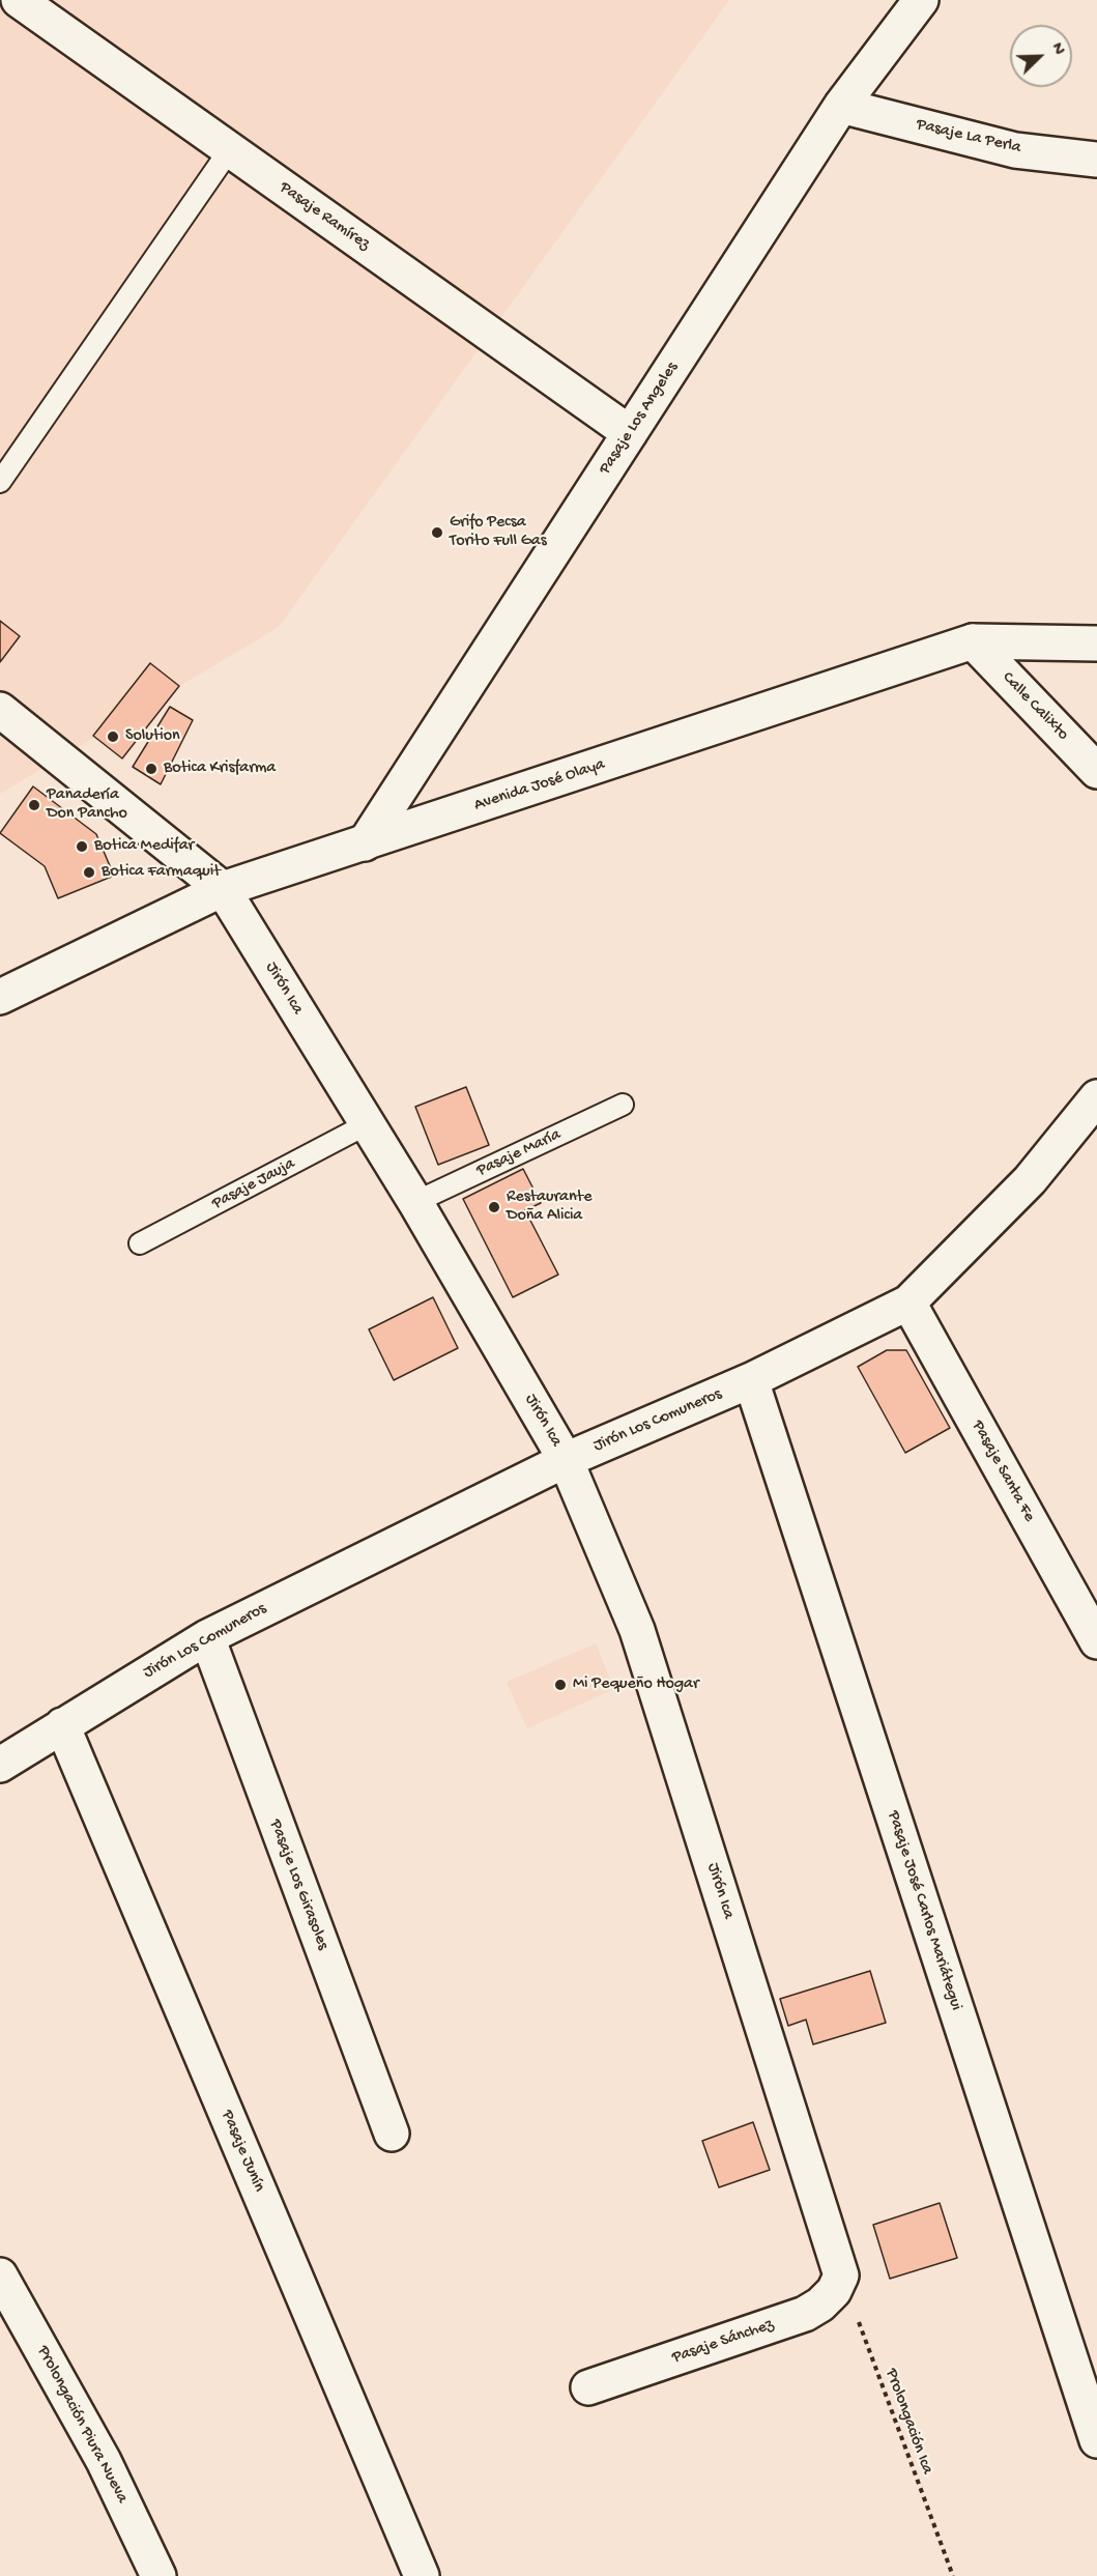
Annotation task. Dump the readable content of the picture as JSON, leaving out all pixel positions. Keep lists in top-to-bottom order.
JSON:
{
  "streets": {
    "street": [
      "Pasaje La Perla",
      "Pasaje Ramírez",
      "Pasaje Los Angeles",
      "Calle Calixto",
      "Avenida José Olaya",
      "Jirón Ica",
      "Jirón Los Comuneros",
      "Pasaje Santa Fe",
      "Pasaje Los Girasoles",
      "Pasaje José Carlos Mariátegui",
      "Pasaje Junín",
      "Pasaje Sánchez",
      "Prolongación Piura Nueva"
    ],
    "lane": ["Pasaje María", "Pasaje Jauja"],
    "path": ["Prolongación Ica"]
  },
  "crossings": [
    ["Pasaje La Perla", "Pasaje Los Angeles"],
    ["Pasaje Ramírez", "Pasaje Los Angeles"],
    ["Pasaje Los Angeles", "Avenida José Olaya"],
    ["Calle Calixto", "Avenida José Olaya"],
    ["Avenida José Olaya", "Jirón Ica"],
    ["Jirón Ica", "Pasaje María"],
    ["Jirón Ica", "Pasaje Jauja"],
    ["Jirón Ica", "Jirón Los Comuneros"],
    ["Jirón Ica", "Pasaje Sánchez"],
    ["Jirón Ica", "Prolongación Ica"],
    ["Jirón Los Comuneros", "Pasaje Santa Fe"],
    ["Jirón Los Comuneros", "Pasaje Los Girasoles"],
    ["Jirón Los Comuneros", "Pasaje José Carlos Mariátegui"],
    ["Jirón Los Comuneros", "Pasaje Junín"],
    ["Pasaje Sánchez", "Prolongación Ica"]
  ],
  "places": [
    "Grifo Pecsa Torito Full Gas",
    "Solution",
    "Botica Krisfarma",
    "Panadería Don Pancho",
    "Botica Medifar",
    "Botica Farmaquit",
    "Restaurante Doña Alicia",
    "Mi Pequeño Hogar"
  ],
  "north": "top right"
}
